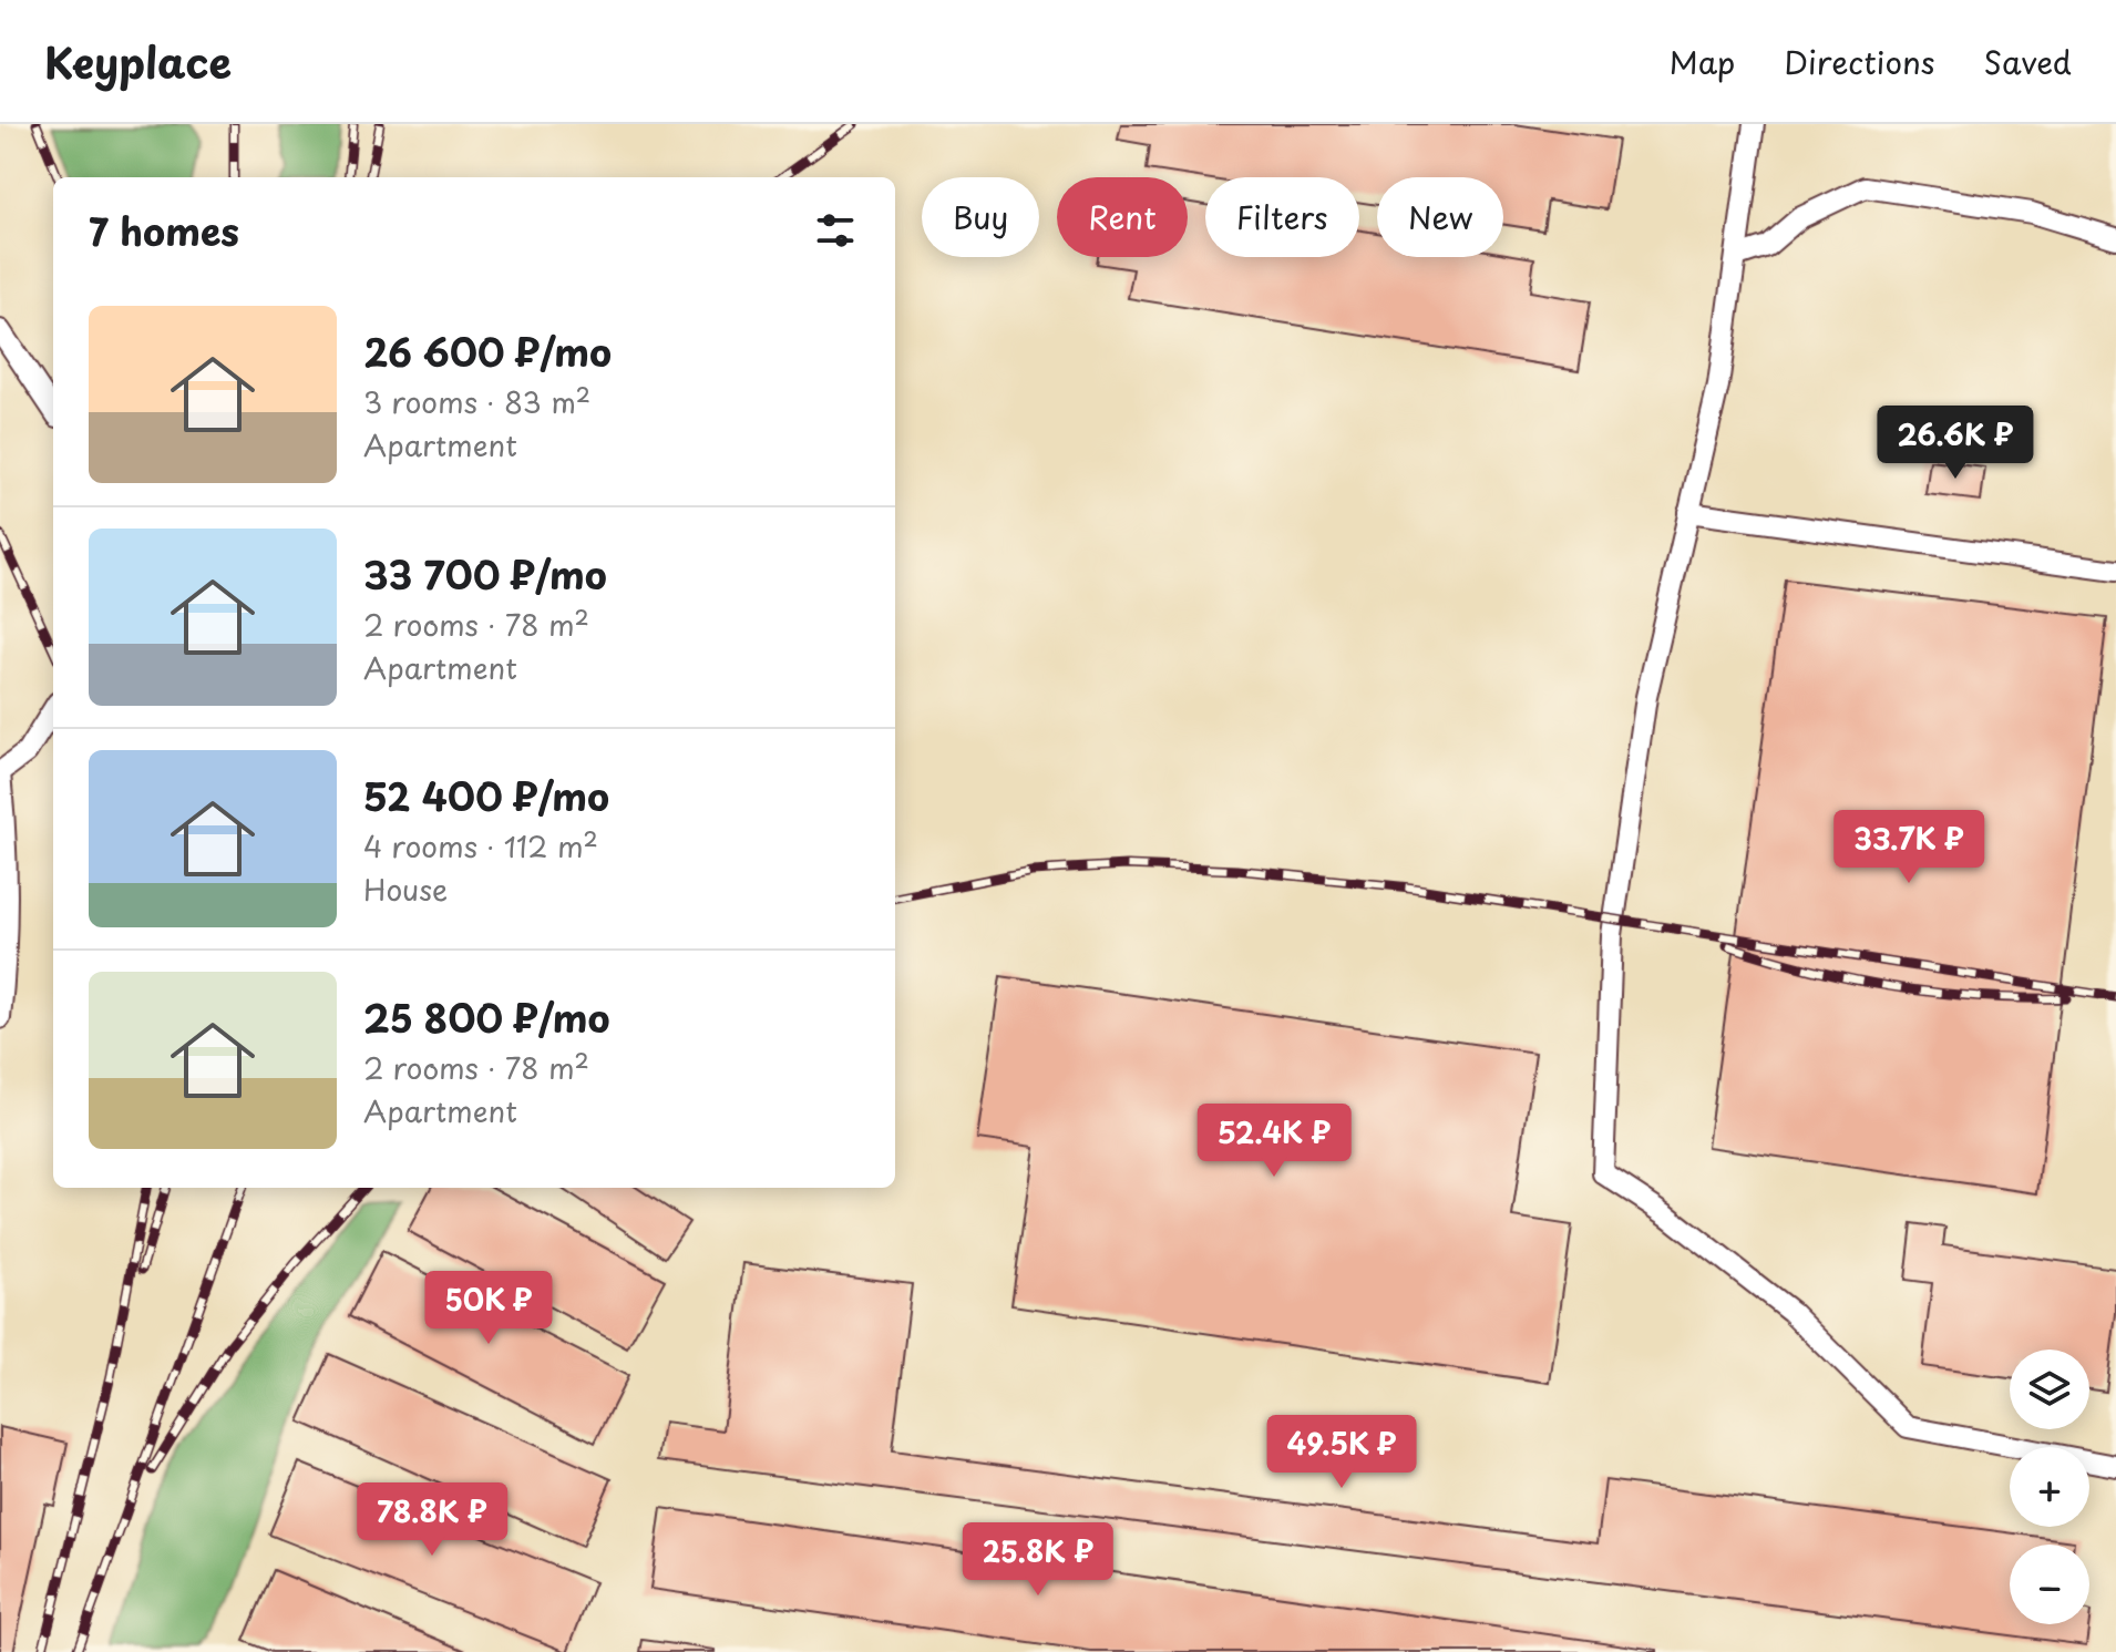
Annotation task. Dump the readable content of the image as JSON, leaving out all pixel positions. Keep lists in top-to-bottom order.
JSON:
{
  "page": {
    "header": "Keyplace",
    "nav": ["Map", "Directions", "Saved"],
    "chip": [
      "Buy",
      "Rent",
      "Filters",
      "New"
    ],
    "heading": "7 homes",
    "list": [
      {
        "name": "26 600 ₽/mo",
        "note": "3 rooms · 83 m² · Apartment"
      },
      {
        "name": "33 700 ₽/mo",
        "note": "2 rooms · 78 m² · Apartment"
      },
      {
        "name": "52 400 ₽/mo",
        "note": "4 rooms · 112 m² · House"
      },
      {
        "name": "25 800 ₽/mo",
        "note": "2 rooms · 78 m² · Apartment"
      }
    ],
    "price": [
      "26.6K ₽",
      "33.7K ₽",
      "52.4K ₽",
      "50K ₽",
      "49.5K ₽",
      "78.8K ₽",
      "25.8K ₽"
    ],
    "map_buttons": ["+", "−"]
  }
}
